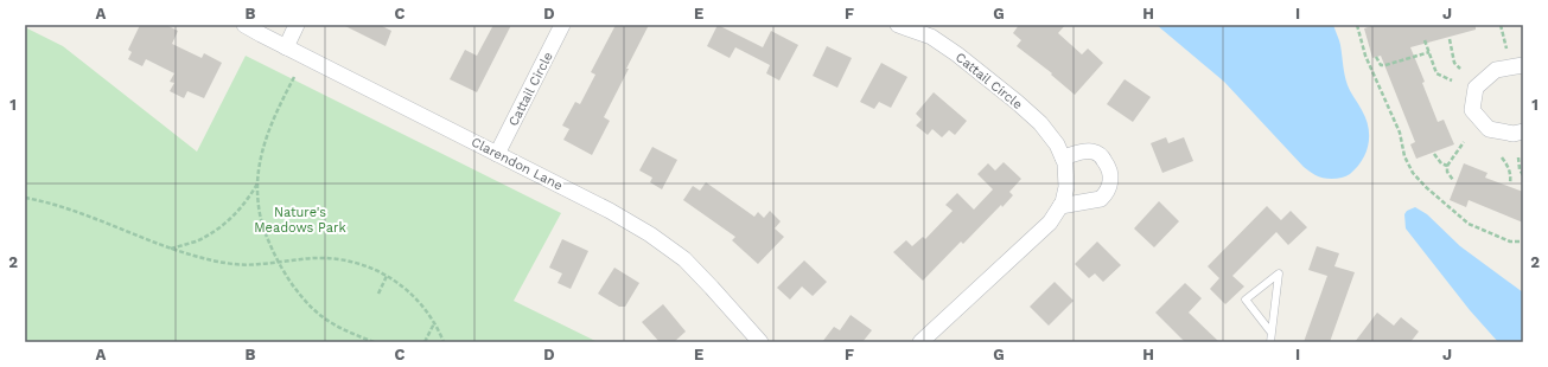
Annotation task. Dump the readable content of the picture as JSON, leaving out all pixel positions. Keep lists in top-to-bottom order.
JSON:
{
  "streets": {
    "street": ["Cattail Circle", "Clarendon Lane"]
  },
  "crossings": [
    ["Cattail Circle", "Clarendon Lane"]
  ],
  "parks": ["Nature's Meadows Park"],
  "grid": {
    "columns": [
      "A",
      "B",
      "C",
      "D",
      "E",
      "F",
      "G",
      "H",
      "I",
      "J"
    ],
    "rows": ["1", "2"]
  }
}
